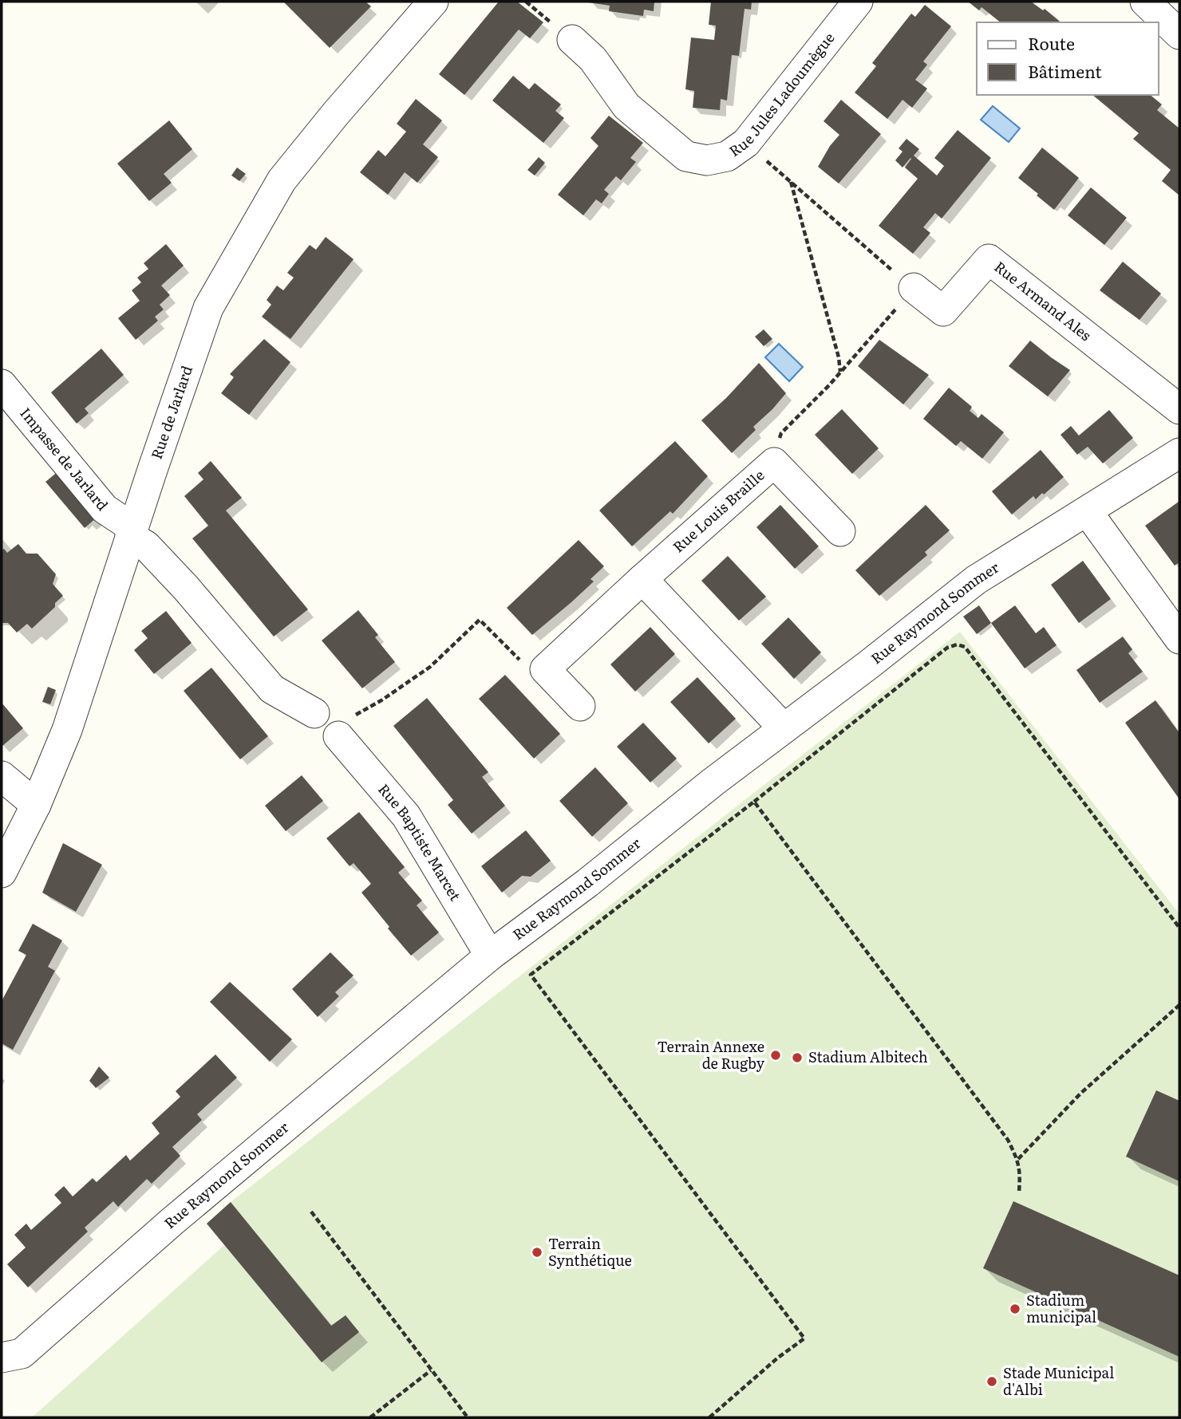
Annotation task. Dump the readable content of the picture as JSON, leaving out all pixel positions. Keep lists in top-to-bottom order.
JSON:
{
  "streets": {
    "street": [
      "Rue Jules Ladoumègue",
      "Rue Armand Ales",
      "Rue de Jarlard",
      "Impasse de Jarlard",
      "Rue Louis Braille",
      "Rue Raymond Sommer",
      "Rue Baptiste Marcet"
    ]
  },
  "crossings": [
    ["Rue de Jarlard", "Impasse de Jarlard"],
    ["Rue Raymond Sommer", "Rue Baptiste Marcet"]
  ],
  "places": [
    "Terrain Annexe de Rugby",
    "Stadium Albitech",
    "Terrain Synthétique",
    "Stadium municipal",
    "Stade Municipal d'Albi"
  ],
  "legend": ["Route", "Bâtiment"]
}
